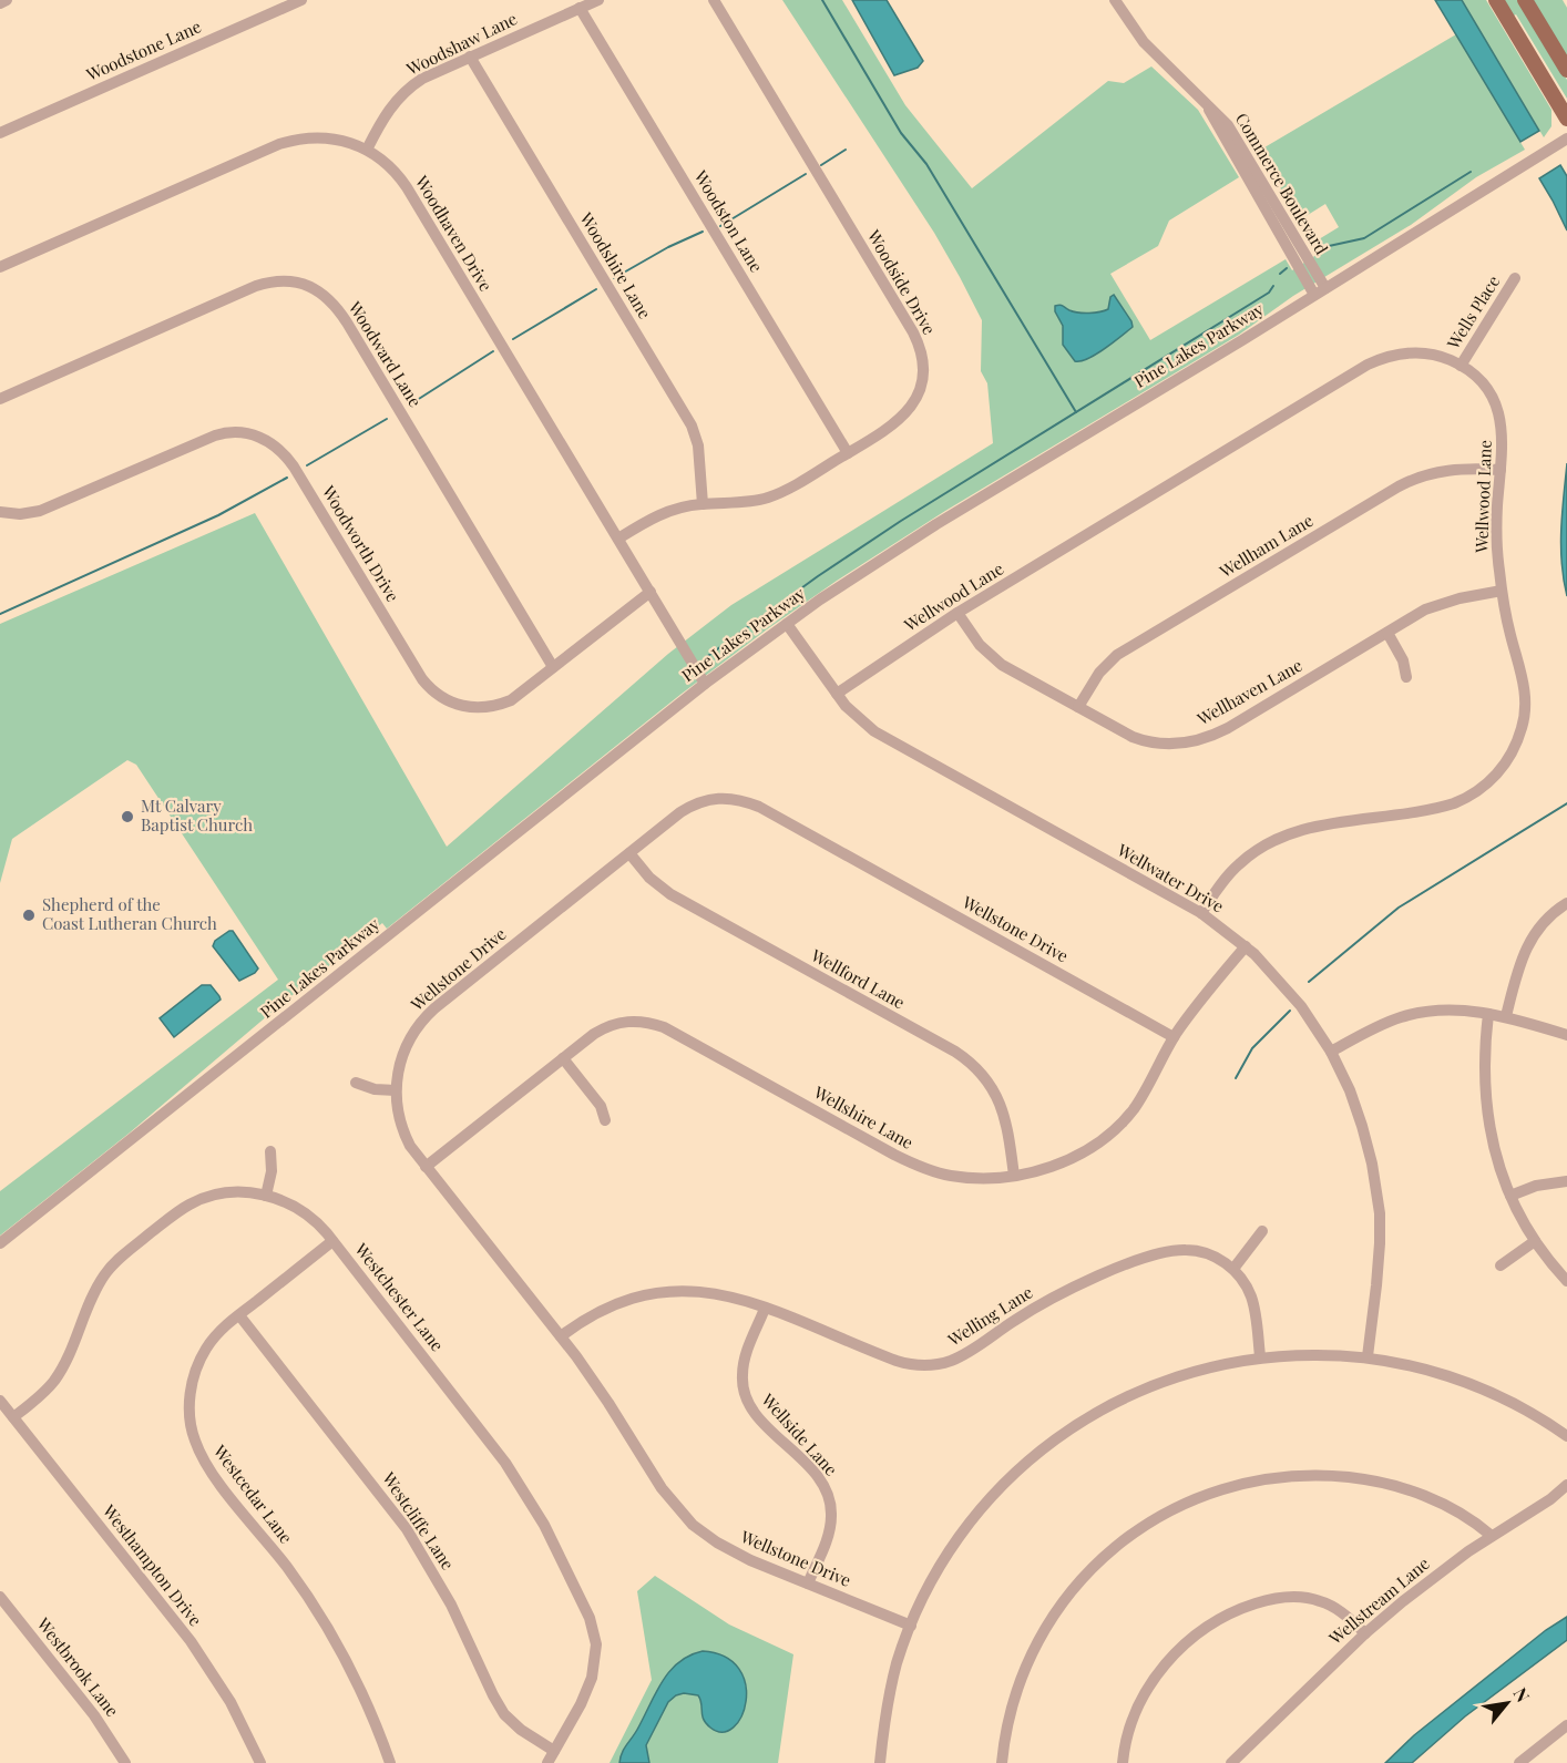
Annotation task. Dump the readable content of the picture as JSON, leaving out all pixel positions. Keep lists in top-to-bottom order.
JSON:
{
  "streets": {
    "street": [
      "Woodshaw Lane",
      "Woodstone Lane",
      "Commerce Boulevard",
      "Woodston Lane",
      "Woodhaven Drive",
      "Woodshire Lane",
      "Woodside Drive",
      "Wells Place",
      "Pine Lakes Parkway",
      "Woodward Lane",
      "Wellwood Lane",
      "Woodworth Drive",
      "Wellham Lane",
      "Wellhaven Lane",
      "Wellwater Drive",
      "Wellstone Drive",
      "Wellford Lane",
      "Wellshire Lane",
      "Westchester Lane",
      "Welling Lane",
      "Wellside Lane",
      "Westcedar Lane",
      "Westcliffe Lane",
      "Westhampton Drive",
      "Wellstream Lane",
      "Westbrook Lane"
    ]
  },
  "crossings": [
    ["Woodshaw Lane", "Woodston Lane"],
    ["Woodshaw Lane", "Woodhaven Drive"],
    ["Woodshaw Lane", "Woodshire Lane"],
    ["Commerce Boulevard", "Pine Lakes Parkway"],
    ["Woodston Lane", "Woodside Drive"],
    ["Woodhaven Drive", "Woodside Drive"],
    ["Woodhaven Drive", "Pine Lakes Parkway"],
    ["Woodhaven Drive", "Woodworth Drive"],
    ["Woodshire Lane", "Woodside Drive"],
    ["Wells Place", "Wellwood Lane"],
    ["Pine Lakes Parkway", "Wellwater Drive"],
    ["Woodward Lane", "Woodworth Drive"],
    ["Wellwood Lane", "Wellham Lane"],
    ["Wellwood Lane", "Wellhaven Lane"],
    ["Wellwood Lane", "Wellwater Drive"],
    ["Wellham Lane", "Wellhaven Lane"],
    ["Wellwater Drive", "Wellshire Lane"],
    ["Wellstone Drive", "Wellford Lane"],
    ["Wellstone Drive", "Wellshire Lane"],
    ["Wellstone Drive", "Welling Lane"],
    ["Wellstone Drive", "Wellside Lane"],
    ["Wellford Lane", "Wellshire Lane"],
    ["Westchester Lane", "Westcedar Lane"],
    ["Westchester Lane", "Westcliffe Lane"],
    ["Westchester Lane", "Westhampton Drive"],
    ["Welling Lane", "Wellside Lane"],
    ["Westcedar Lane", "Westcliffe Lane"]
  ],
  "places": ["Mt Calvary Baptist Church", "Shepherd of the Coast Lutheran Church"],
  "north": "top right"
}
